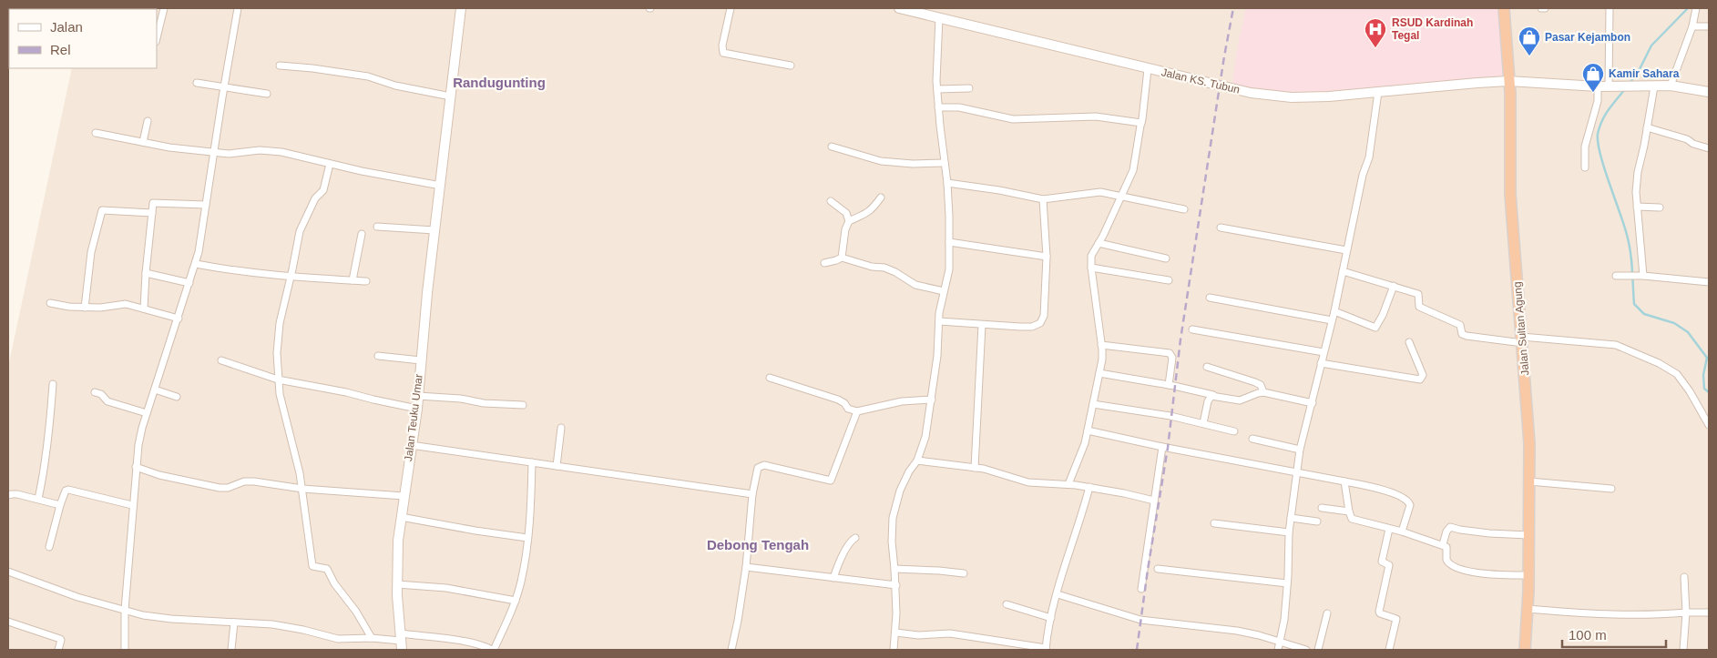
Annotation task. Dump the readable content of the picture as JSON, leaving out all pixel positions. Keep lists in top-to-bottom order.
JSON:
{
  "streets": {
    "highway": ["Jalan Sultan Agung"],
    "main road": ["Jalan KS. Tubun", "Jalan Teuku Umar"]
  },
  "crossings": [
    ["Jalan KS. Tubun", "Jalan Sultan Agung"]
  ],
  "districts": ["Randugunting", "Debong Tengah"],
  "places": {
    "hospital": ["RSUD Kardinah Tegal"],
    "shop": ["Pasar Kejambon", "Kamir Sahara"]
  },
  "legend": ["Jalan", "Rel"],
  "scale_bar": "100 m"
}
